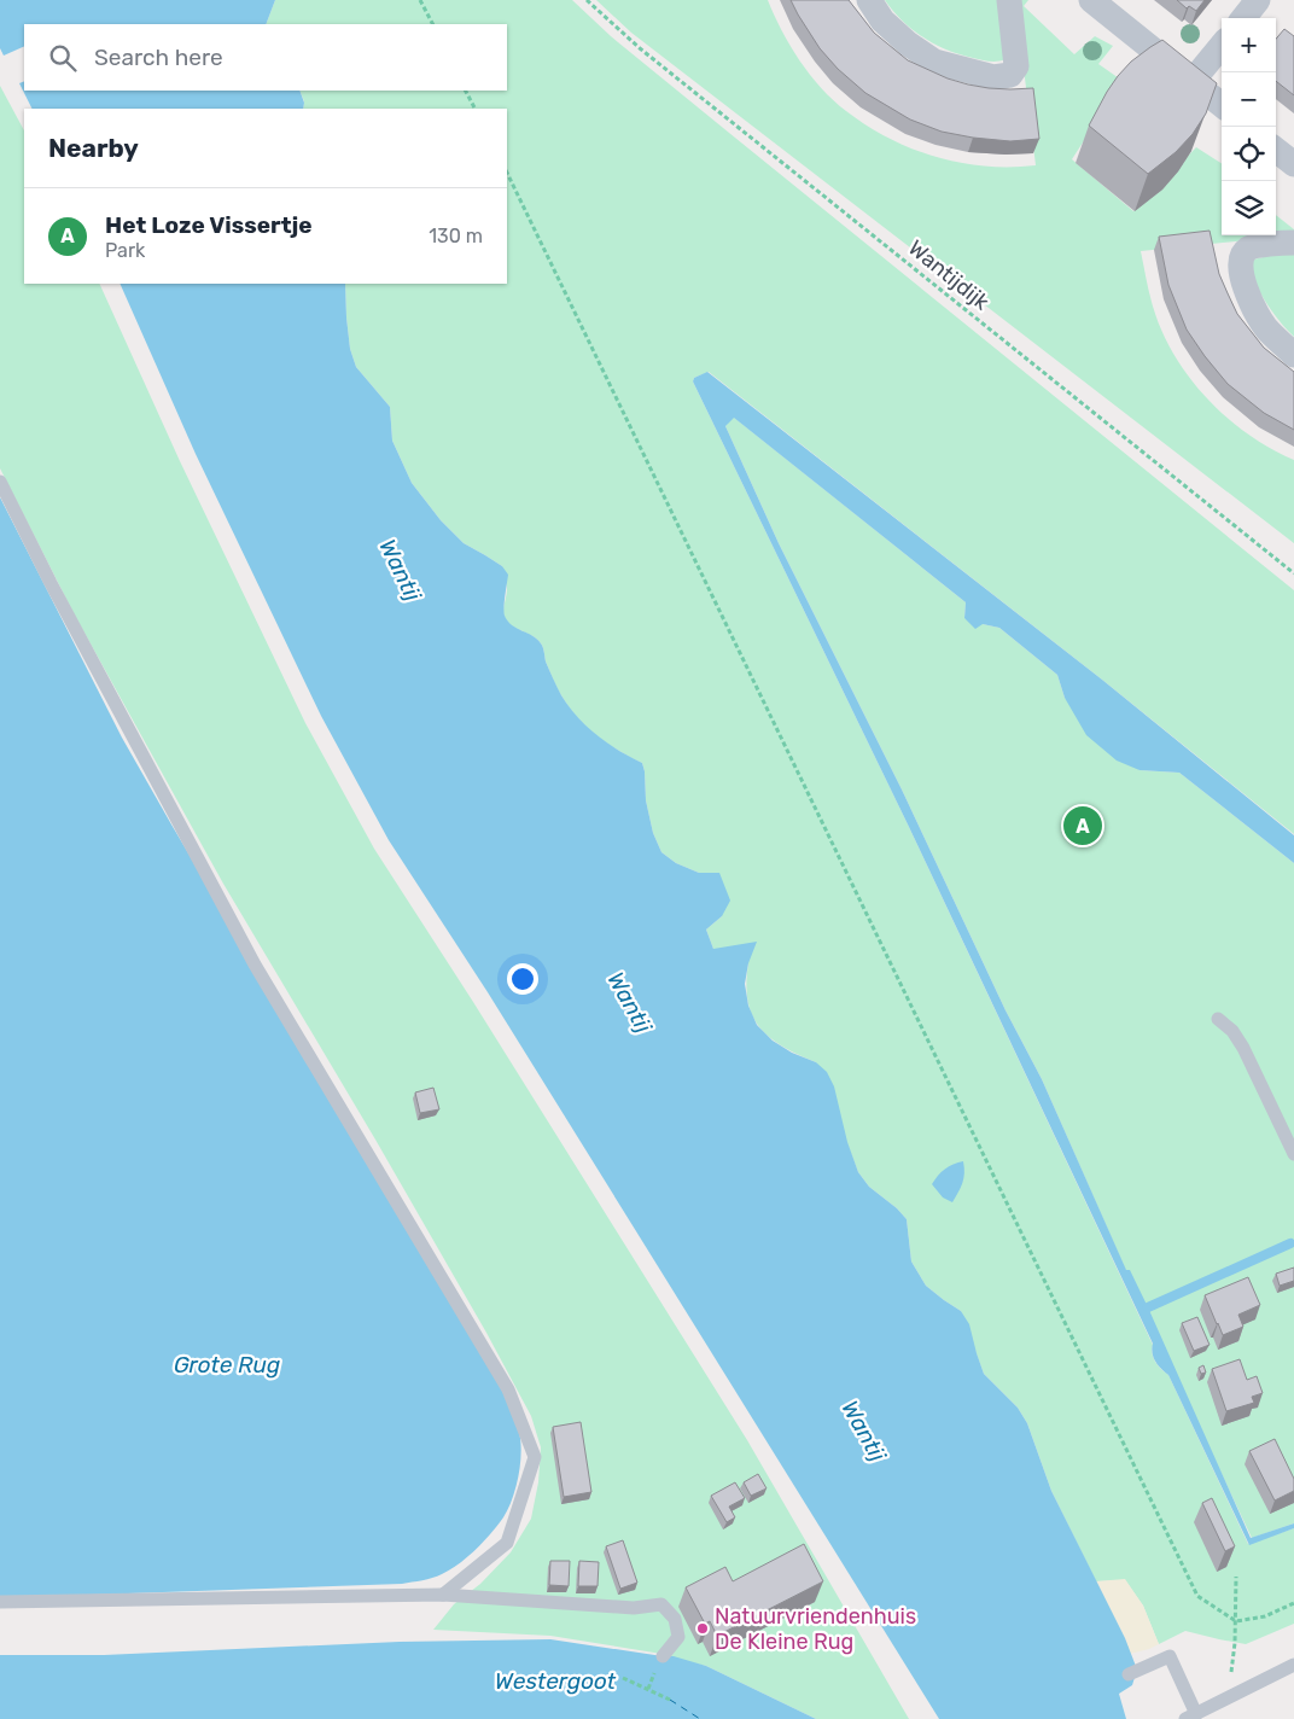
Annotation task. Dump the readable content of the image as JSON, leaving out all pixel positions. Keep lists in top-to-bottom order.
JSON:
{
  "streets": {
    "path": ["Wantijdijk"]
  },
  "water": ["Wantij", "Grote Rug", "Westergoot"],
  "places": ["Natuurvriendenhuis De Kleine Rug"],
  "page": {
    "map_buttons": ["+", "−"],
    "search": "Search here",
    "heading": "Nearby",
    "list": [
      {
        "mark": "A",
        "name": "Het Loze Vissertje",
        "note": "Park",
        "value": "130 m"
      }
    ],
    "pins": "A"
  }
}
